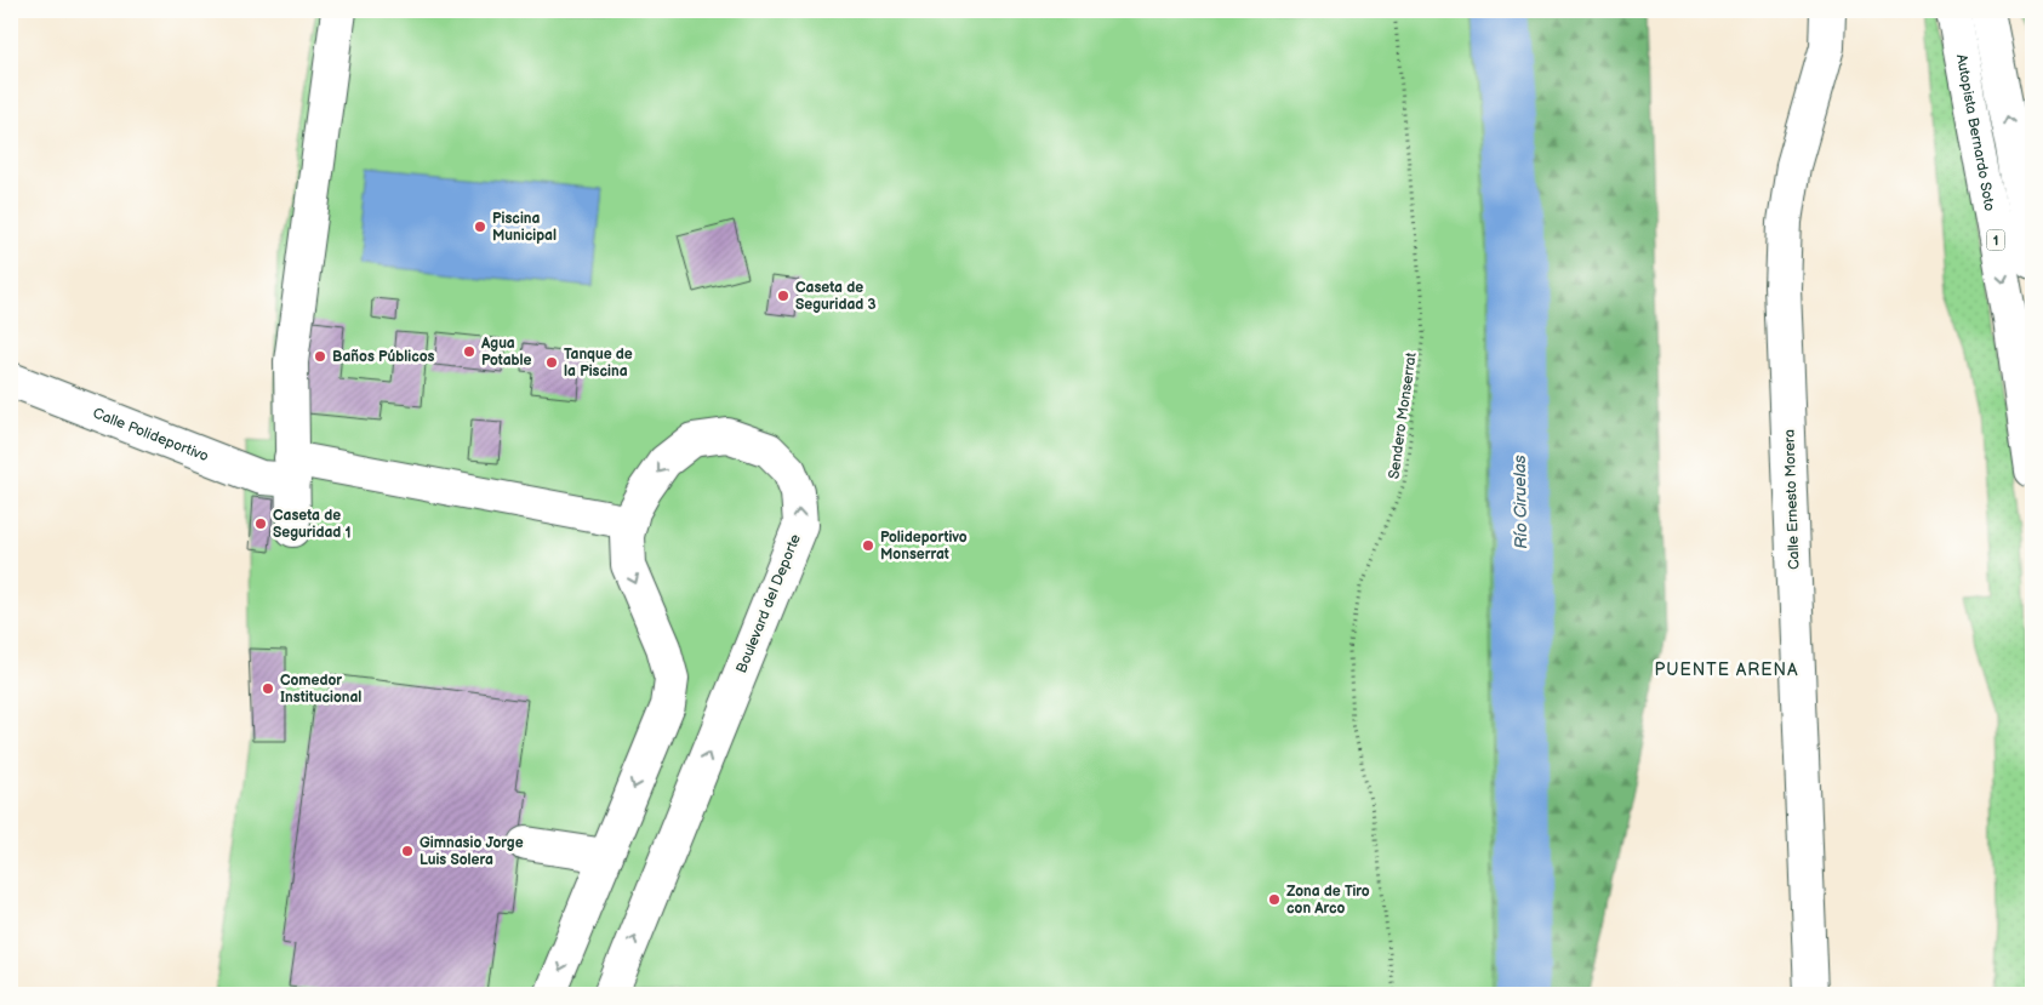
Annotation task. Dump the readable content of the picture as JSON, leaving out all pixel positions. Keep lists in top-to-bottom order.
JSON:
{
  "streets": {
    "main road": [
      "Autopista Bernardo Soto",
      "1",
      "Calle Polideportivo",
      "Calle Ernesto Morera",
      "Boulevard del Deporte"
    ],
    "path": ["Sendero Monserrat"]
  },
  "crossings": [
    ["Calle Polideportivo", "Boulevard del Deporte"]
  ],
  "districts": ["PUENTE ARENA"],
  "water": ["Río Ciruelas"],
  "places": [
    "Piscina Municipal",
    "Caseta de Seguridad 3",
    "Agua Potable",
    "Baños Públicos",
    "Tanque de la Piscina",
    "Caseta de Seguridad 1",
    "Polideportivo Monserrat",
    "Comedor Institucional",
    "Gimnasio Jorge Luis Solera",
    "Zona de Tiro con Arco"
  ]
}
